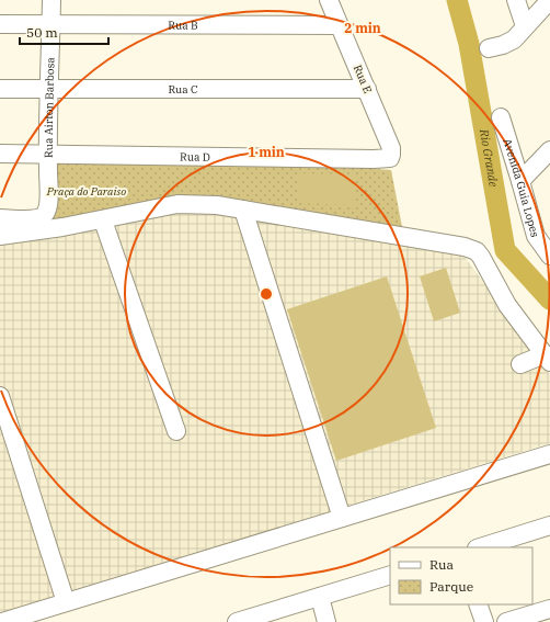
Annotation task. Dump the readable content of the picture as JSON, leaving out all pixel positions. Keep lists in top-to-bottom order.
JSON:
{
  "streets": {
    "street": [
      "Rua B",
      "Rua E",
      "Rua C",
      "Rua Airton Barbosa",
      "Rua D",
      "Avenida Guia Lopes"
    ]
  },
  "crossings": [
    ["Rua B", "Rua E"],
    ["Rua B", "Rua Airton Barbosa"],
    ["Rua E", "Rua C"],
    ["Rua E", "Rua D"],
    ["Rua C", "Rua Airton Barbosa"],
    ["Rua Airton Barbosa", "Rua D"]
  ],
  "water": ["Rio Grande"],
  "parks": ["Praça do Paraiso"],
  "legend": ["Rua", "Parque"],
  "scale_bar": "50 m",
  "rings": ["2 min", "1 min"]
}
